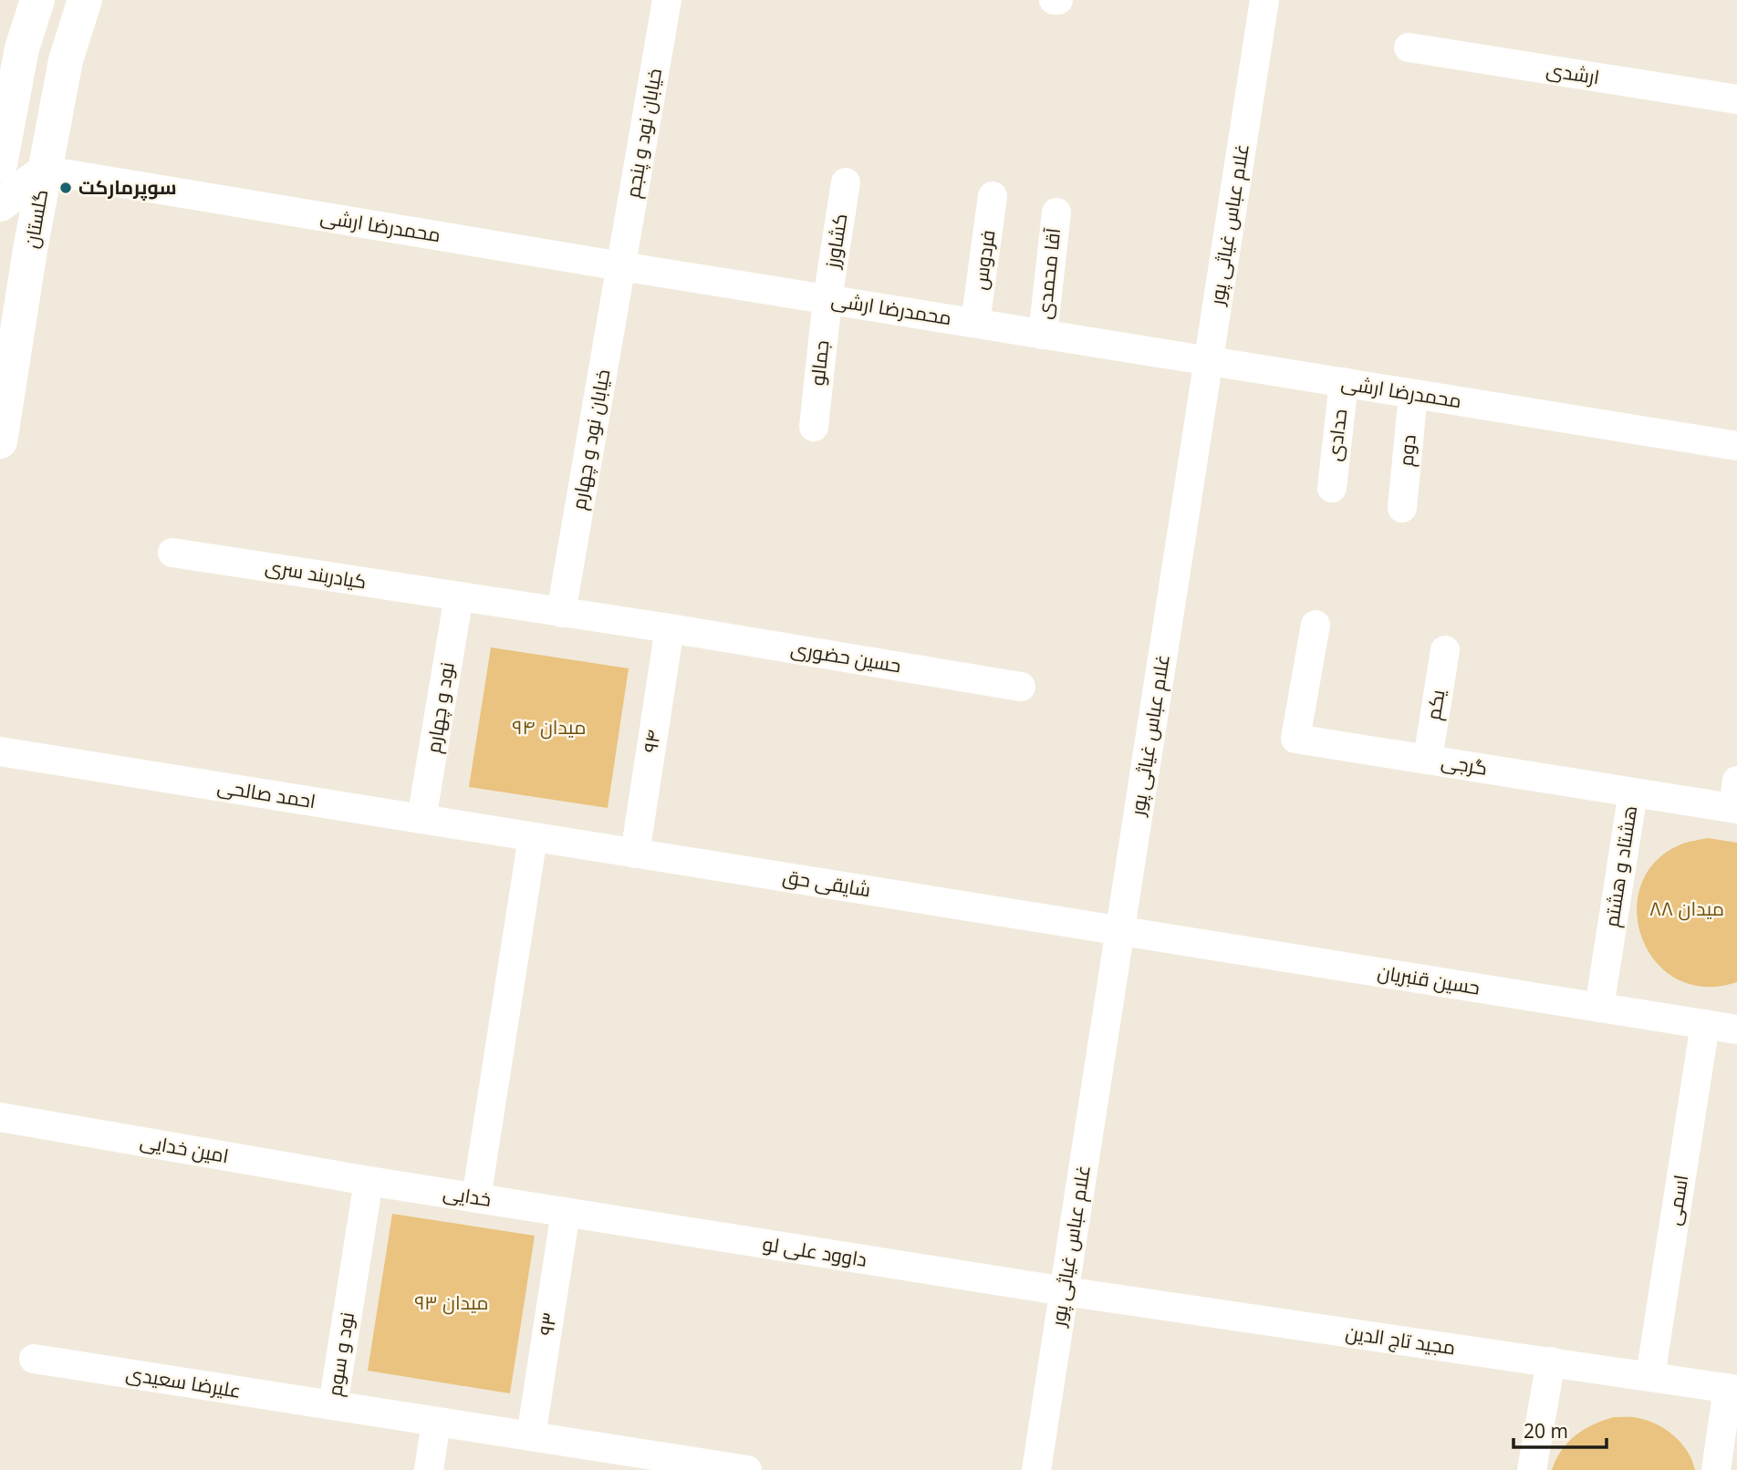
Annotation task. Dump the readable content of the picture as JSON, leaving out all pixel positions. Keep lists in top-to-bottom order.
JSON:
{
  "streets": {
    "main road": ["گلستان"],
    "street": [
      "ارشدی",
      "خیابان نود و پنجم",
      "غلام عباس غیاثی ‌پور",
      "محمدرضا ارشی",
      "کشاورز",
      "فردوس",
      "آقا محمدی",
      "جمالو",
      "حدادی",
      "خیابان نود و چهارم",
      "دوم",
      "کیادربند سری",
      "حسین حضوری",
      "یکم",
      "نود و چهارم",
      "۹۴",
      "گرجی",
      "احمد صالحی",
      "هشتاد و هشتم",
      "شایقی حق",
      "حسین قنبریان",
      "امین خدایی",
      "خدایی",
      "اسمی",
      "داوود علی لو",
      "۹۳",
      "مجید تاج الدین",
      "نود و سوم",
      "علیرضا سعیدی"
    ]
  },
  "crossings": [
    ["خیابان نود و پنجم", "محمدرضا ارشی"],
    ["خیابان نود و پنجم", "خیابان نود و چهارم"],
    ["گلستان", "محمدرضا ارشی"],
    ["غلام عباس غیاثی ‌پور", "محمدرضا ارشی"],
    ["غلام عباس غیاثی ‌پور", "شایقی حق"],
    ["غلام عباس غیاثی ‌پور", "حسین قنبریان"],
    ["غلام عباس غیاثی ‌پور", "داوود علی لو"],
    ["غلام عباس غیاثی ‌پور", "مجید تاج الدین"],
    ["محمدرضا ارشی", "کشاورز"],
    ["محمدرضا ارشی", "فردوس"],
    ["محمدرضا ارشی", "آقا محمدی"],
    ["محمدرضا ارشی", "جمالو"],
    ["محمدرضا ارشی", "حدادی"],
    ["محمدرضا ارشی", "خیابان نود و چهارم"],
    ["محمدرضا ارشی", "دوم"],
    ["کشاورز", "جمالو"],
    ["خیابان نود و چهارم", "کیادربند سری"],
    ["خیابان نود و چهارم", "حسین حضوری"],
    ["کیادربند سری", "حسین حضوری"],
    ["کیادربند سری", "نود و چهارم"],
    ["حسین حضوری", "۹۴"],
    ["یکم", "گرجی"],
    ["نود و چهارم", "احمد صالحی"],
    ["۹۴", "شایقی حق"],
    ["گرجی", "هشتاد و هشتم"],
    ["احمد صالحی", "شایقی حق"],
    ["هشتاد و هشتم", "حسین قنبریان"],
    ["شایقی حق", "حسین قنبریان"],
    ["حسین قنبریان", "اسمی"],
    ["امین خدایی", "خدایی"],
    ["امین خدایی", "نود و سوم"],
    ["خدایی", "داوود علی لو"],
    ["خدایی", "۹۳"],
    ["خدایی", "نود و سوم"],
    ["اسمی", "مجید تاج الدین"],
    ["داوود علی لو", "۹۳"],
    ["داوود علی لو", "مجید تاج الدین"],
    ["۹۳", "نود و سوم"],
    ["نود و سوم", "علیرضا سعیدی"]
  ],
  "parks": ["میدان ۹۴", "میدان ۸۸", "میدان ۹۳"],
  "places": ["سوپرمارکت"],
  "scale_bar": "20 m"
}
